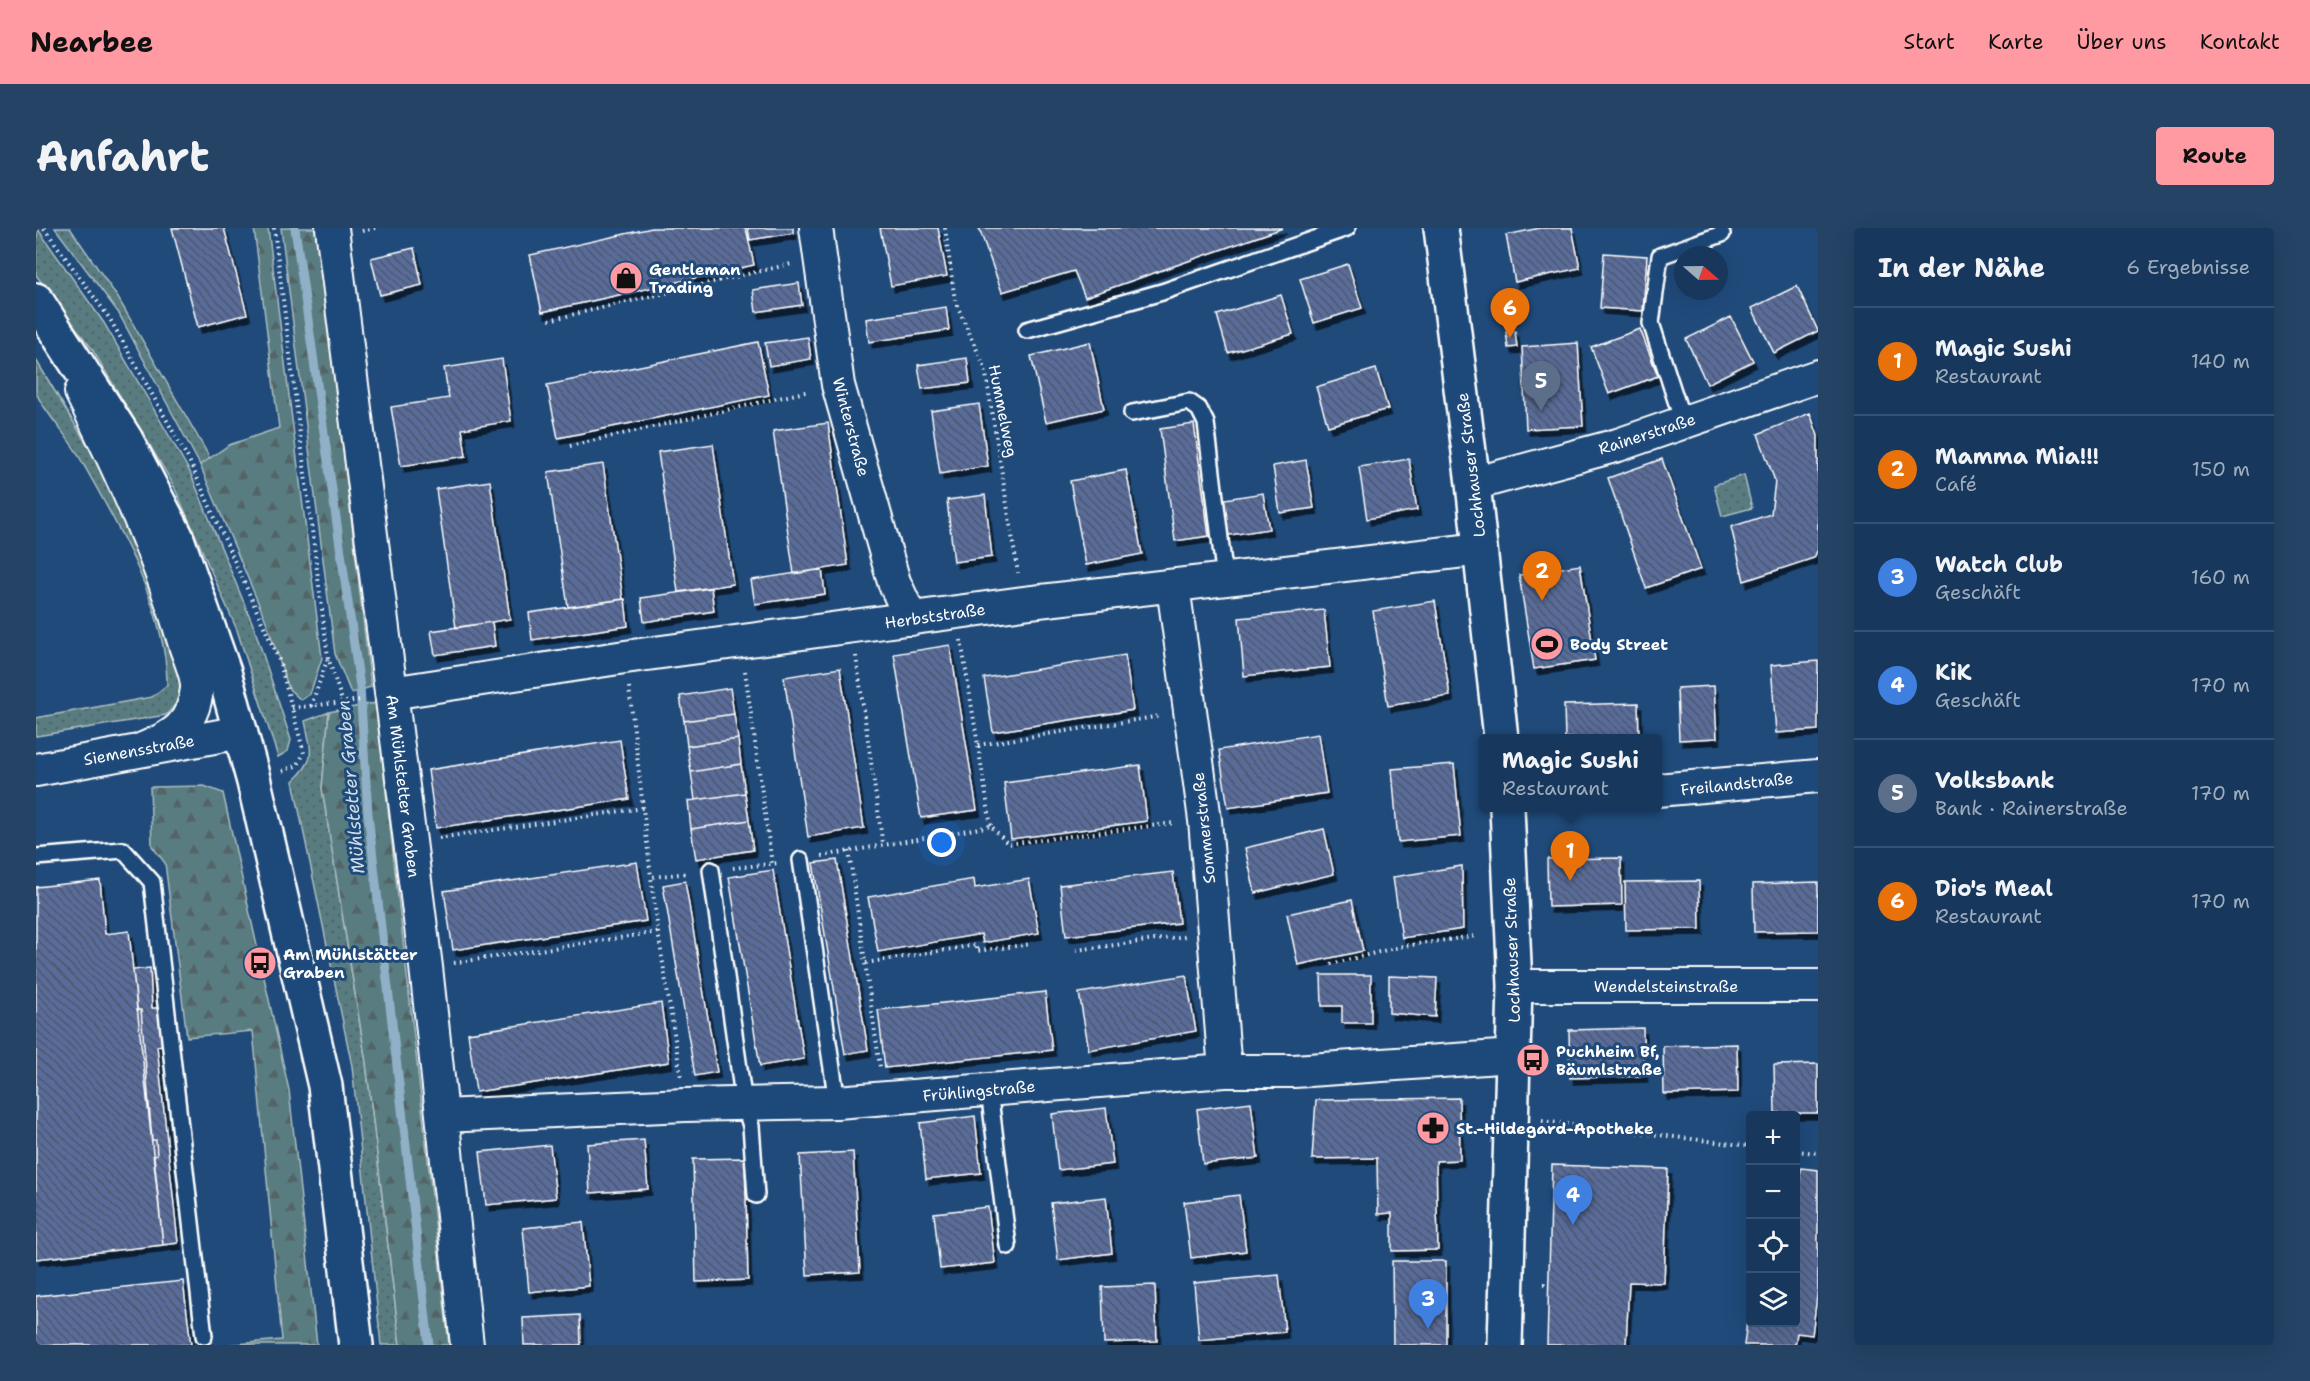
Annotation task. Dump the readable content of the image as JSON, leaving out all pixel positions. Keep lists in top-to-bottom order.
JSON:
{
  "streets": {
    "street": [
      "Winterstraße",
      "Rainerstraße",
      "Lochhauser Straße",
      "Herbststraße",
      "Siemensstraße",
      "Freilandstraße",
      "Am Mühlstetter Graben",
      "Sommerstraße",
      "Wendelsteinstraße",
      "Frühlingstraße"
    ],
    "path": ["Hummelweg"]
  },
  "crossings": [
    ["Hummelweg", "Herbststraße"],
    ["Winterstraße", "Herbststraße"],
    ["Rainerstraße", "Lochhauser Straße"],
    ["Lochhauser Straße", "Herbststraße"],
    ["Lochhauser Straße", "Wendelsteinstraße"],
    ["Lochhauser Straße", "Frühlingstraße"],
    ["Herbststraße", "Am Mühlstetter Graben"],
    ["Herbststraße", "Sommerstraße"],
    ["Am Mühlstetter Graben", "Frühlingstraße"],
    ["Sommerstraße", "Frühlingstraße"]
  ],
  "water": ["Mühlstetter Graben"],
  "places": {
    "shop": ["Gentleman Trading"],
    "sports": ["Body Street"],
    "bus stop": ["Am Mühlstätter Graben", "Puchheim Bf, Bäumlstraße"],
    "pharmacy": ["St.-Hildegard-Apotheke"]
  },
  "north": "right",
  "page": {
    "header": "Nearbee",
    "nav": [
      "Start",
      "Karte",
      "Über uns",
      "Kontakt"
    ],
    "buttons": "Route",
    "title": "Anfahrt",
    "heading": ["In der Nähe", "6 Ergebnisse"],
    "pins": [
      "6",
      "5",
      "2",
      "1",
      "4",
      "3"
    ],
    "list": [
      {
        "mark": "1",
        "name": "Magic Sushi",
        "note": "Restaurant",
        "value": "140 m"
      },
      {
        "mark": "2",
        "name": "Mamma Mia!!!",
        "note": "Café",
        "value": "150 m"
      },
      {
        "mark": "3",
        "name": "Watch Club",
        "note": "Geschäft",
        "value": "160 m"
      },
      {
        "mark": "4",
        "name": "KiK",
        "note": "Geschäft",
        "value": "170 m"
      },
      {
        "mark": "5",
        "name": "Volksbank",
        "note": "Bank · Rainerstraße",
        "value": "170 m"
      },
      {
        "mark": "6",
        "name": "Dio's Meal",
        "note": "Restaurant",
        "value": "170 m"
      }
    ],
    "popup": ["Magic Sushi", "Restaurant"],
    "map_buttons": ["+", "−"]
  }
}
